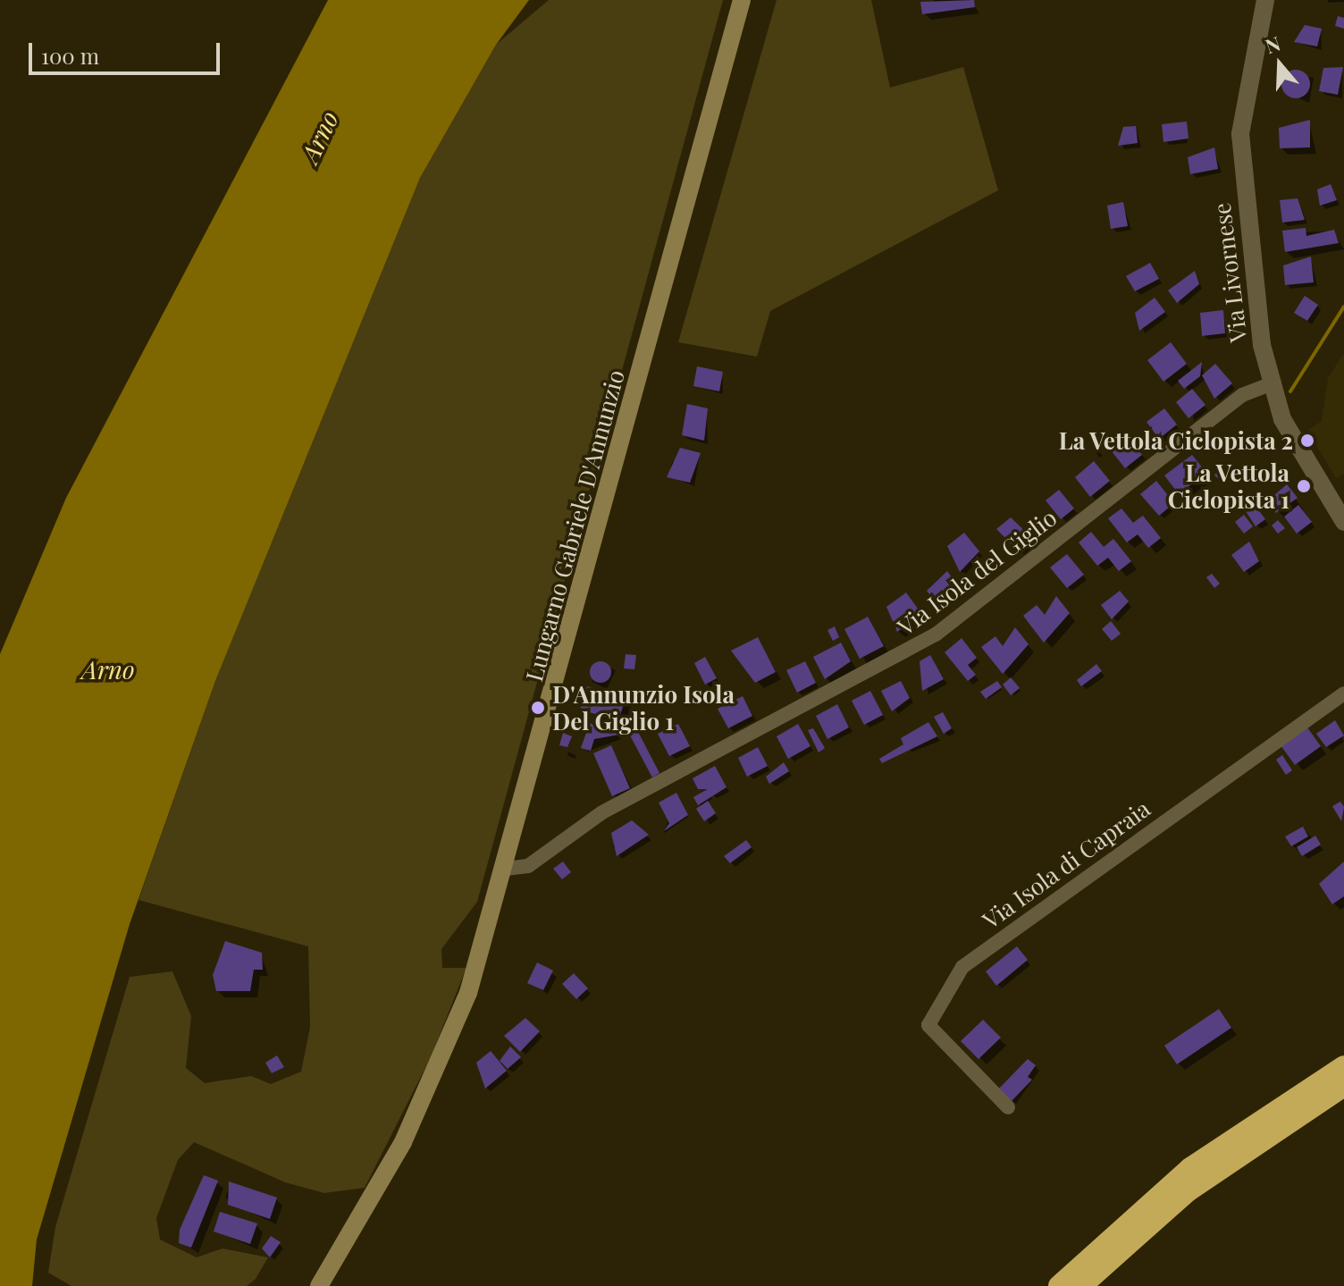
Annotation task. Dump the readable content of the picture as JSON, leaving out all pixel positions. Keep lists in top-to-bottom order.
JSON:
{
  "streets": {
    "main road": ["Lungarno Gabriele D'Annunzio"],
    "street": ["Via Livornese", "Via Isola del Giglio", "Via Isola di Capraia"]
  },
  "crossings": [
    ["Via Livornese", "Via Isola del Giglio"],
    ["Lungarno Gabriele D'Annunzio", "Via Isola del Giglio"]
  ],
  "water": ["Arno"],
  "places": ["La Vettola Ciclopista 2", "La Vettola Ciclopista 1", "D'Annunzio Isola Del Giglio 1"],
  "scale_bar": "100 m",
  "north": "top"
}
